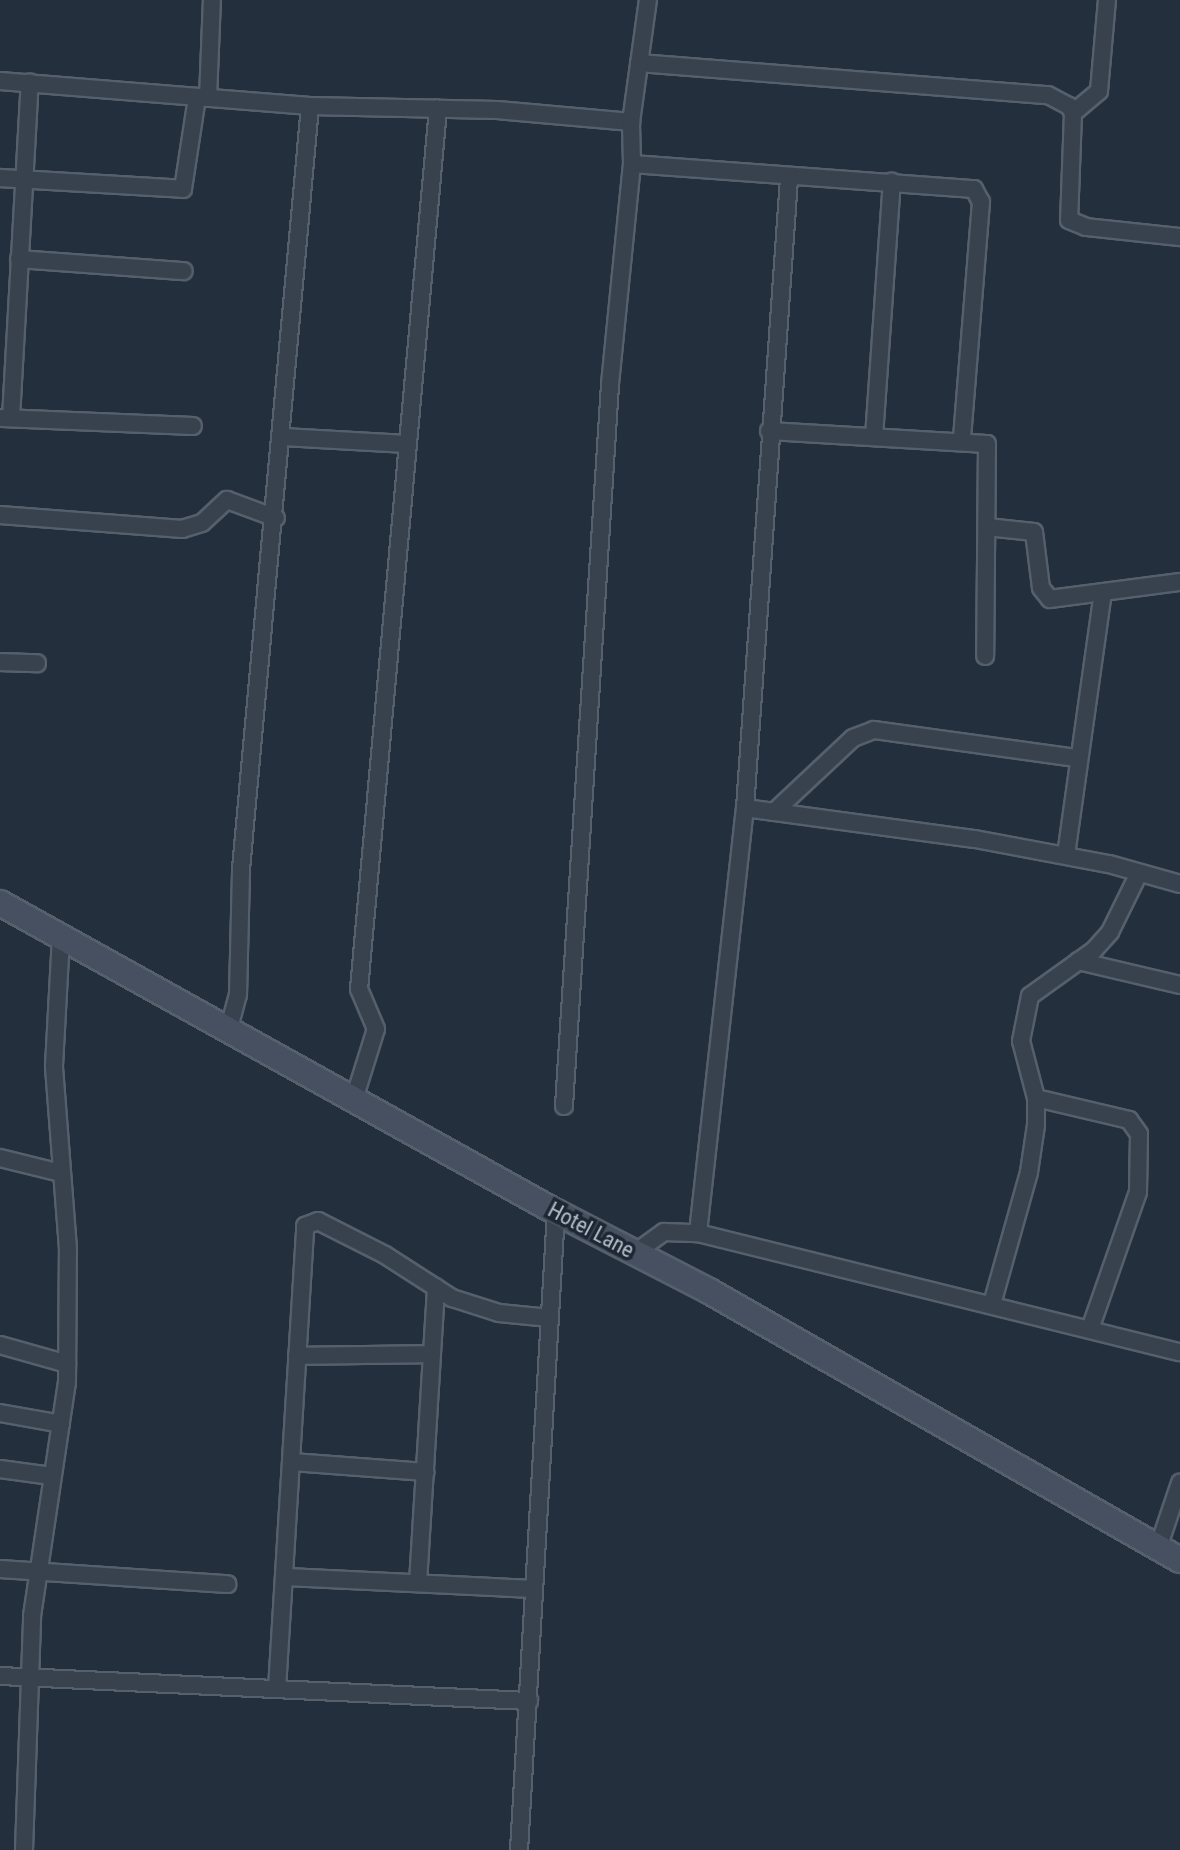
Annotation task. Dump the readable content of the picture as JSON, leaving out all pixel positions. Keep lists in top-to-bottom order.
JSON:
{
  "streets": {
    "street": ["Hotel Lane"]
  }
}
